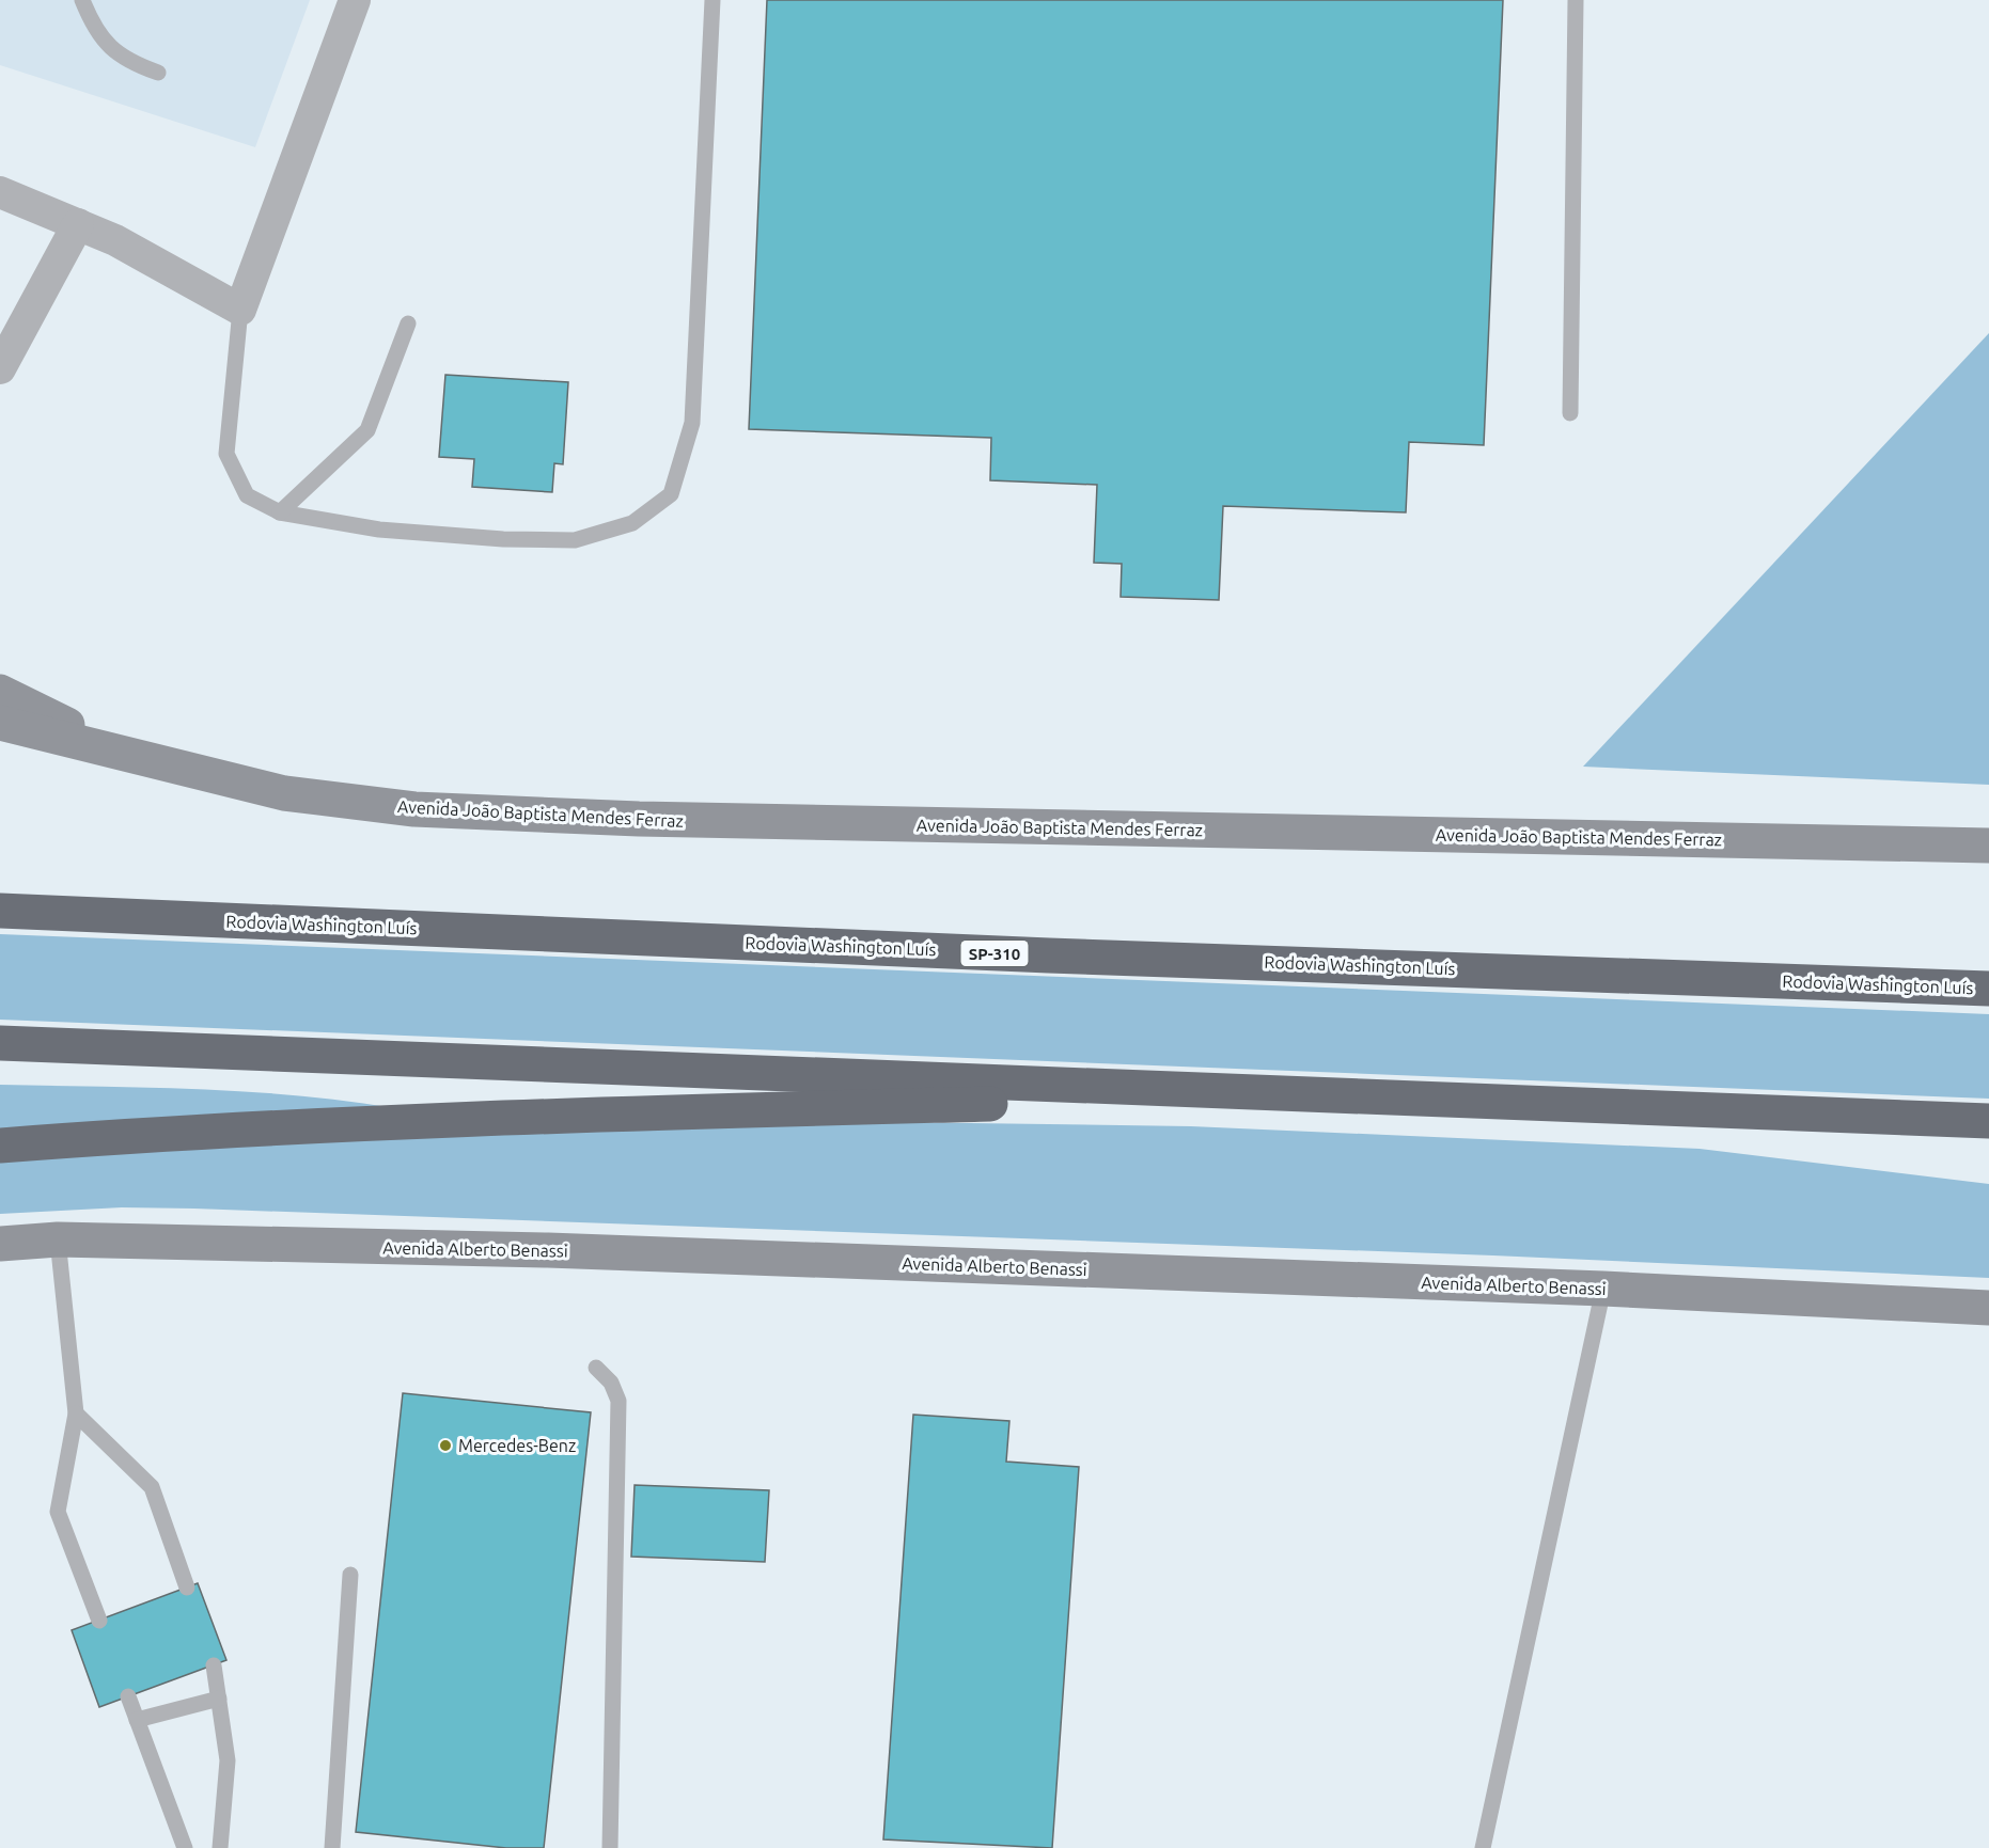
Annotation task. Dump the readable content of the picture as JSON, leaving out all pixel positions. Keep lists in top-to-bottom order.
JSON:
{
  "streets": {
    "highway": ["Rodovia Washington Luís", "SP-310"],
    "main road": ["Avenida João Baptista Mendes Ferraz", "Avenida Alberto Benassi"]
  },
  "places": ["Mercedes-Benz"]
}
